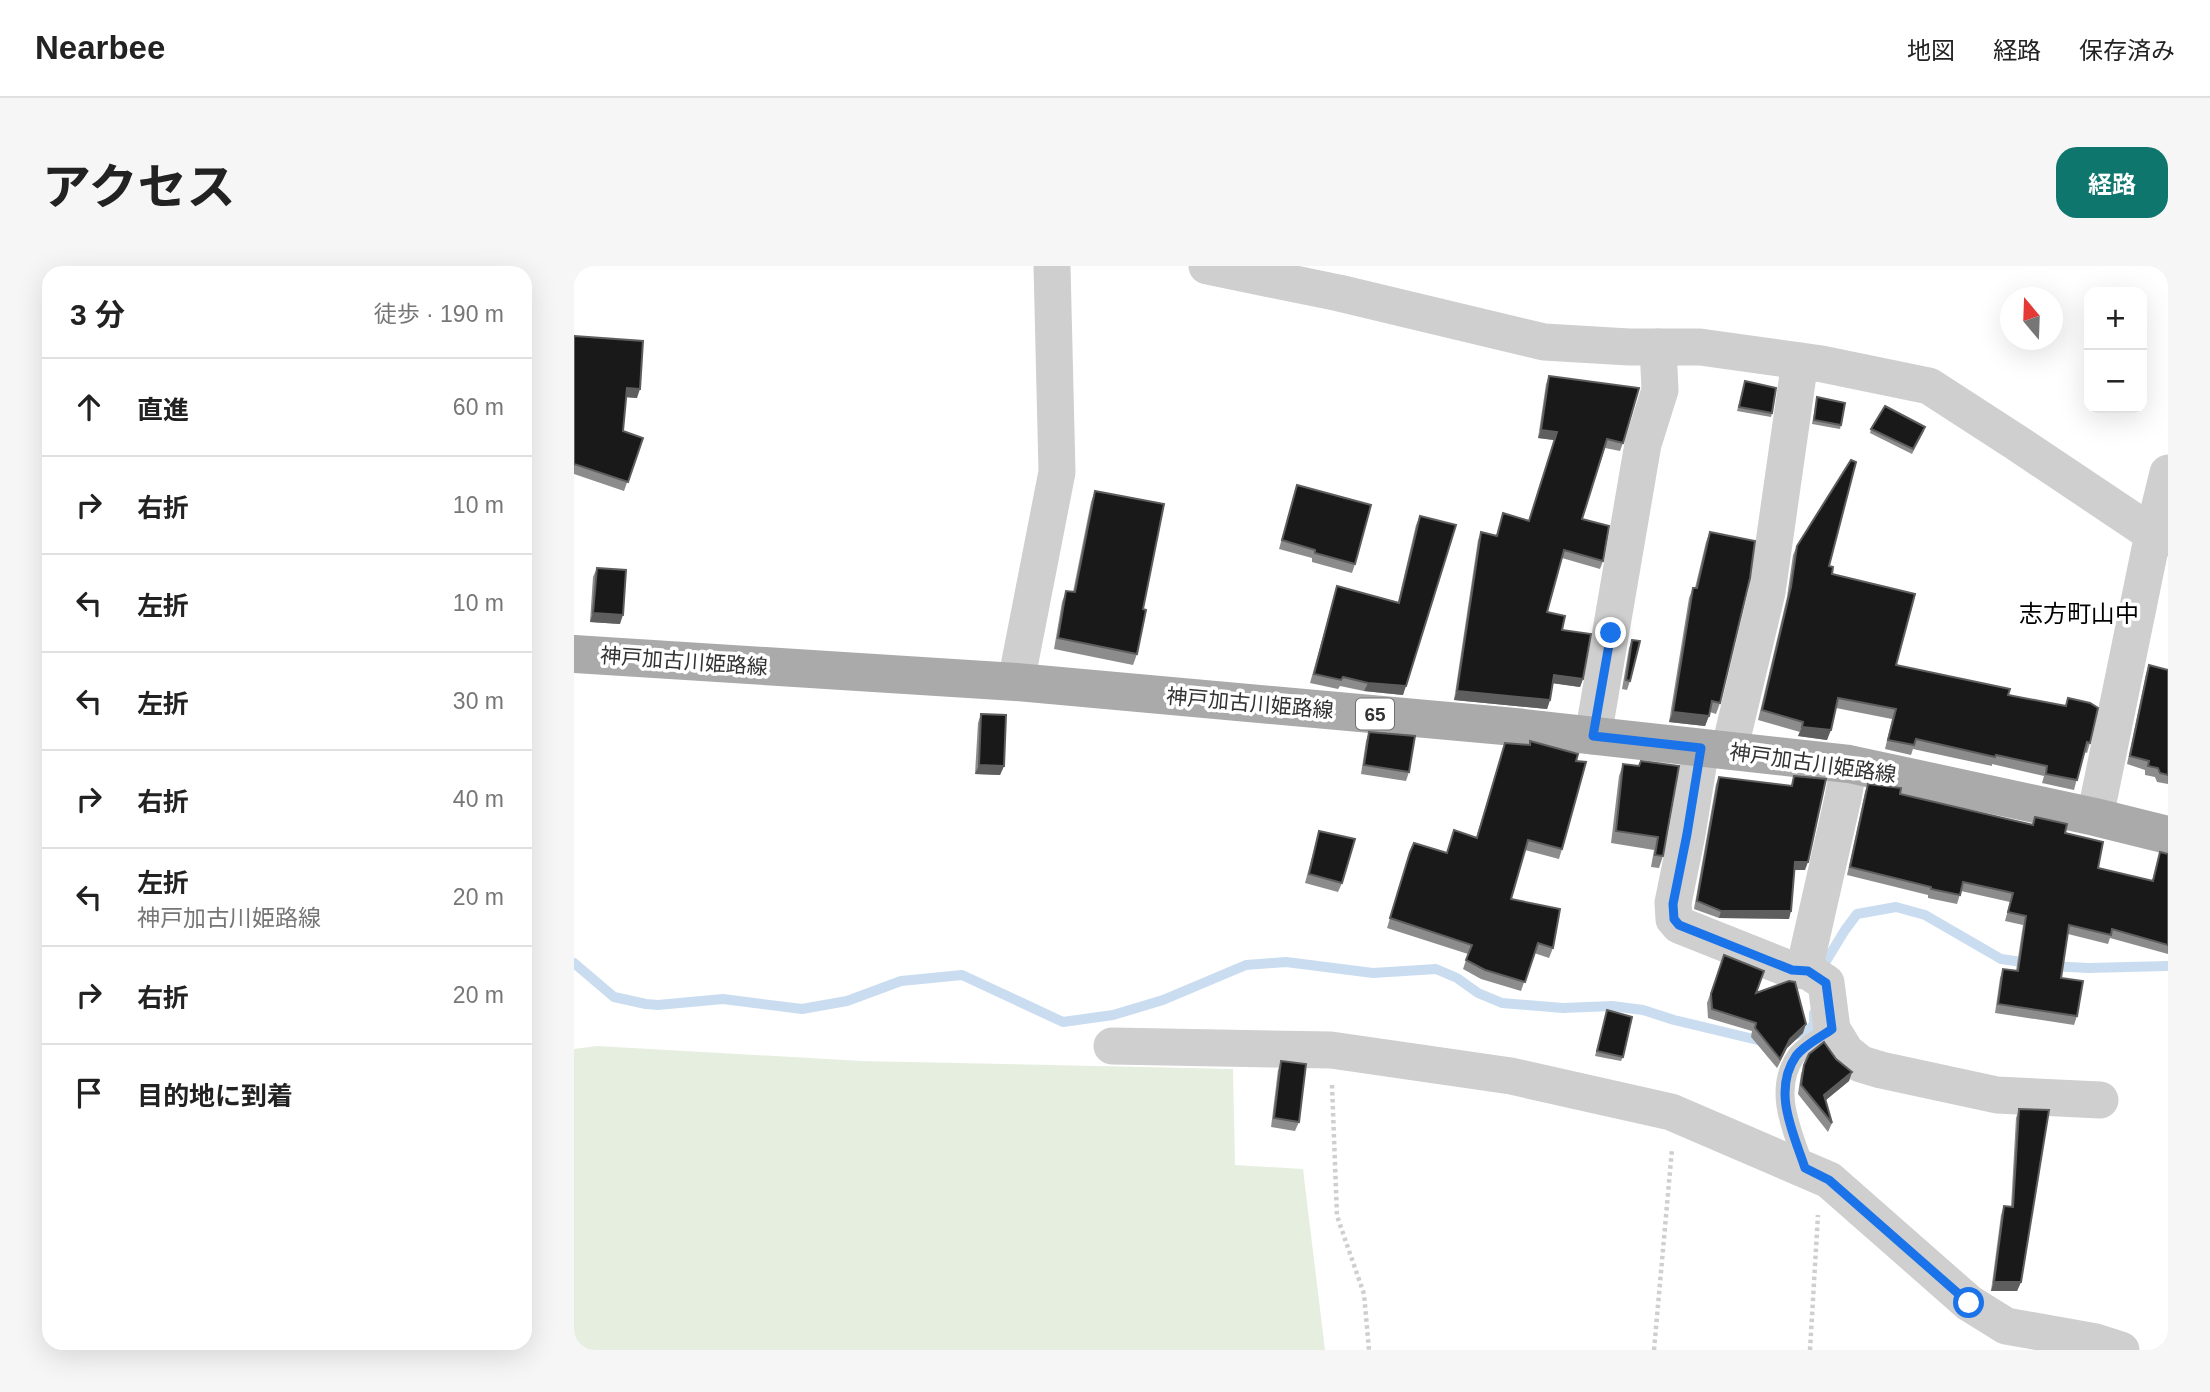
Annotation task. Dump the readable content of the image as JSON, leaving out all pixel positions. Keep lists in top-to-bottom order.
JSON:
{
  "streets": {
    "main road": ["神戸加古川姫路線", "65"]
  },
  "districts": ["志方町山中"],
  "north": "top",
  "page": {
    "header": "Nearbee",
    "nav": ["地図", "経路", "保存済み"],
    "title": "アクセス",
    "buttons": "経路",
    "heading": ["3 分", "徒歩 · 190 m"],
    "map_buttons": ["+", "−"],
    "list": [
      ["直進", "60 m"],
      ["右折", "10 m"],
      ["左折", "10 m"],
      ["左折", "30 m"],
      ["右折", "40 m"],
      ["左折", "神戸加古川姫路線", "20 m"],
      ["右折", "20 m"],
      "目的地に到着"
    ]
  }
}
